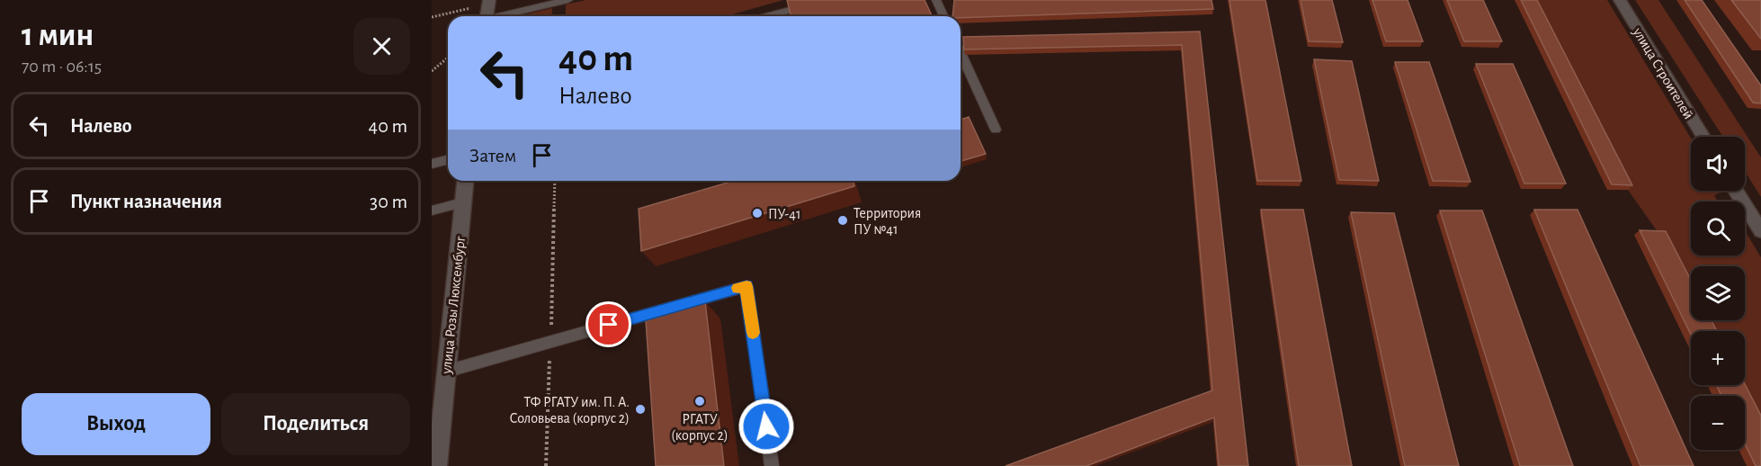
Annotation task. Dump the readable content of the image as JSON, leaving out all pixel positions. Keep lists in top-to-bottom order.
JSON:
{
  "streets": {
    "street": ["улица Строителей", "улица Розы Люксембург"]
  },
  "places": [
    "ПУ-41",
    "Территория ПУ №41",
    "РГАТУ (корпус 2)",
    "ТФ РГАТУ им. П. А. Соловьева (корпус 2)"
  ],
  "page": {
    "heading": ["1 мин", "70 m · 06:15"],
    "turn": ["40 m", "Налево"],
    "list": [
      {
        "name": "Налево",
        "value": "40 m"
      },
      {
        "name": "Пункт назначения",
        "value": "30 m"
      }
    ],
    "then": "Затем",
    "map_buttons": ["+", "−"],
    "buttons": ["Выход", "Поделиться"]
  }
}
